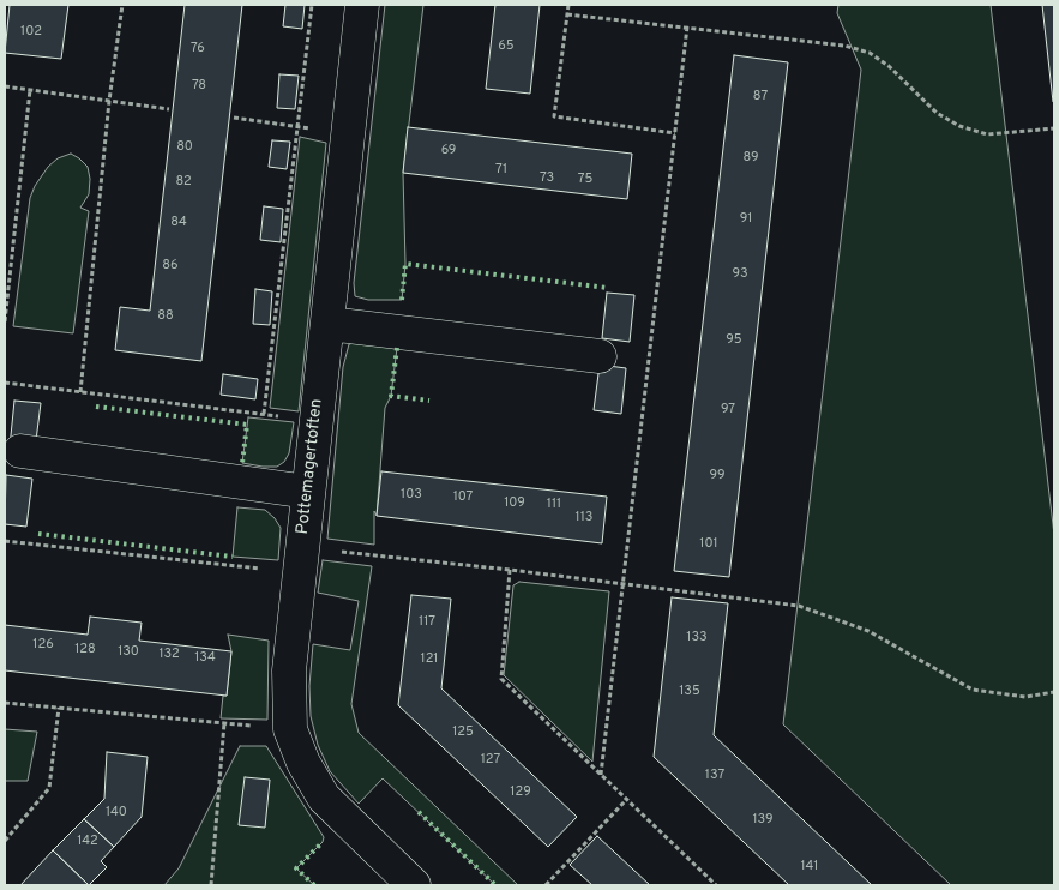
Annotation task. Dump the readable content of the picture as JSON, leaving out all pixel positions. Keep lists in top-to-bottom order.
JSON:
{
  "streets": {
    "street": ["Pottemagertoften"]
  },
  "house_numbers": [
    "102",
    "65",
    "76",
    "78",
    "87",
    "80",
    "69",
    "89",
    "71",
    "73",
    "75",
    "82",
    "91",
    "84",
    "86",
    "93",
    "88",
    "95",
    "97",
    "99",
    "103",
    "107",
    "109",
    "111",
    "113",
    "101",
    "117",
    "133",
    "126",
    "128",
    "130",
    "132",
    "134",
    "121",
    "135",
    "125",
    "127",
    "137",
    "129",
    "140",
    "139",
    "142",
    "141"
  ]
}
